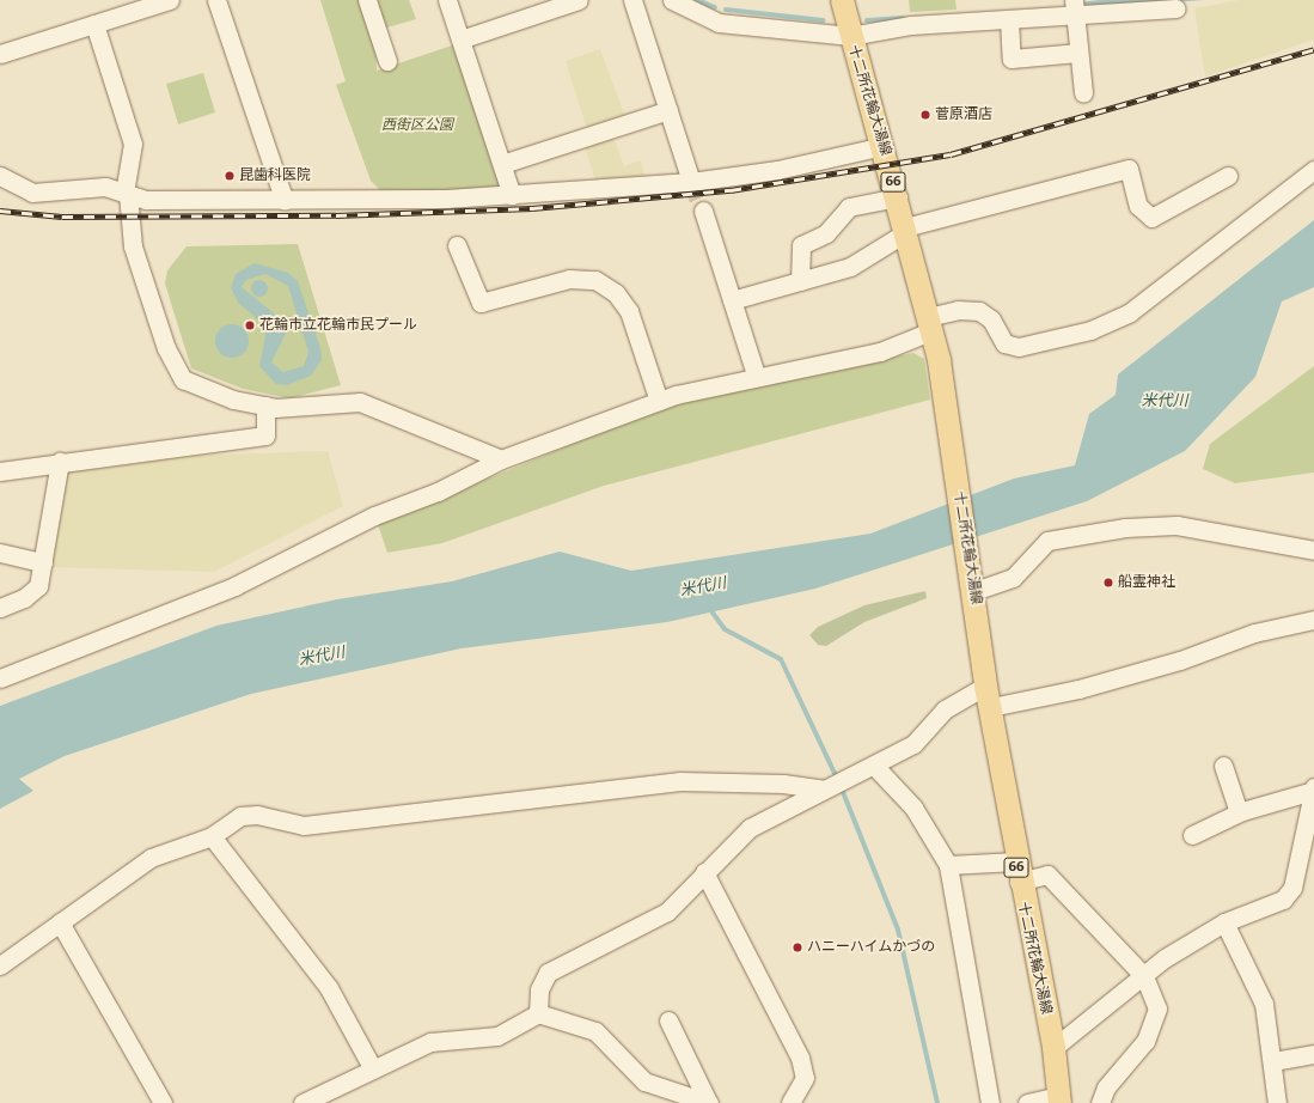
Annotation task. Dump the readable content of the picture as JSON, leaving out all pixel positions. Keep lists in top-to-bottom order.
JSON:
{
  "streets": {
    "main road": ["十二所花輪大湯線", "66"]
  },
  "water": ["米代川"],
  "parks": ["西街区公園"],
  "places": [
    "菅原酒店",
    "昆歯科医院",
    "花輪市立花輪市民プール",
    "船霊神社",
    "ハニーハイムかづの"
  ]
}
